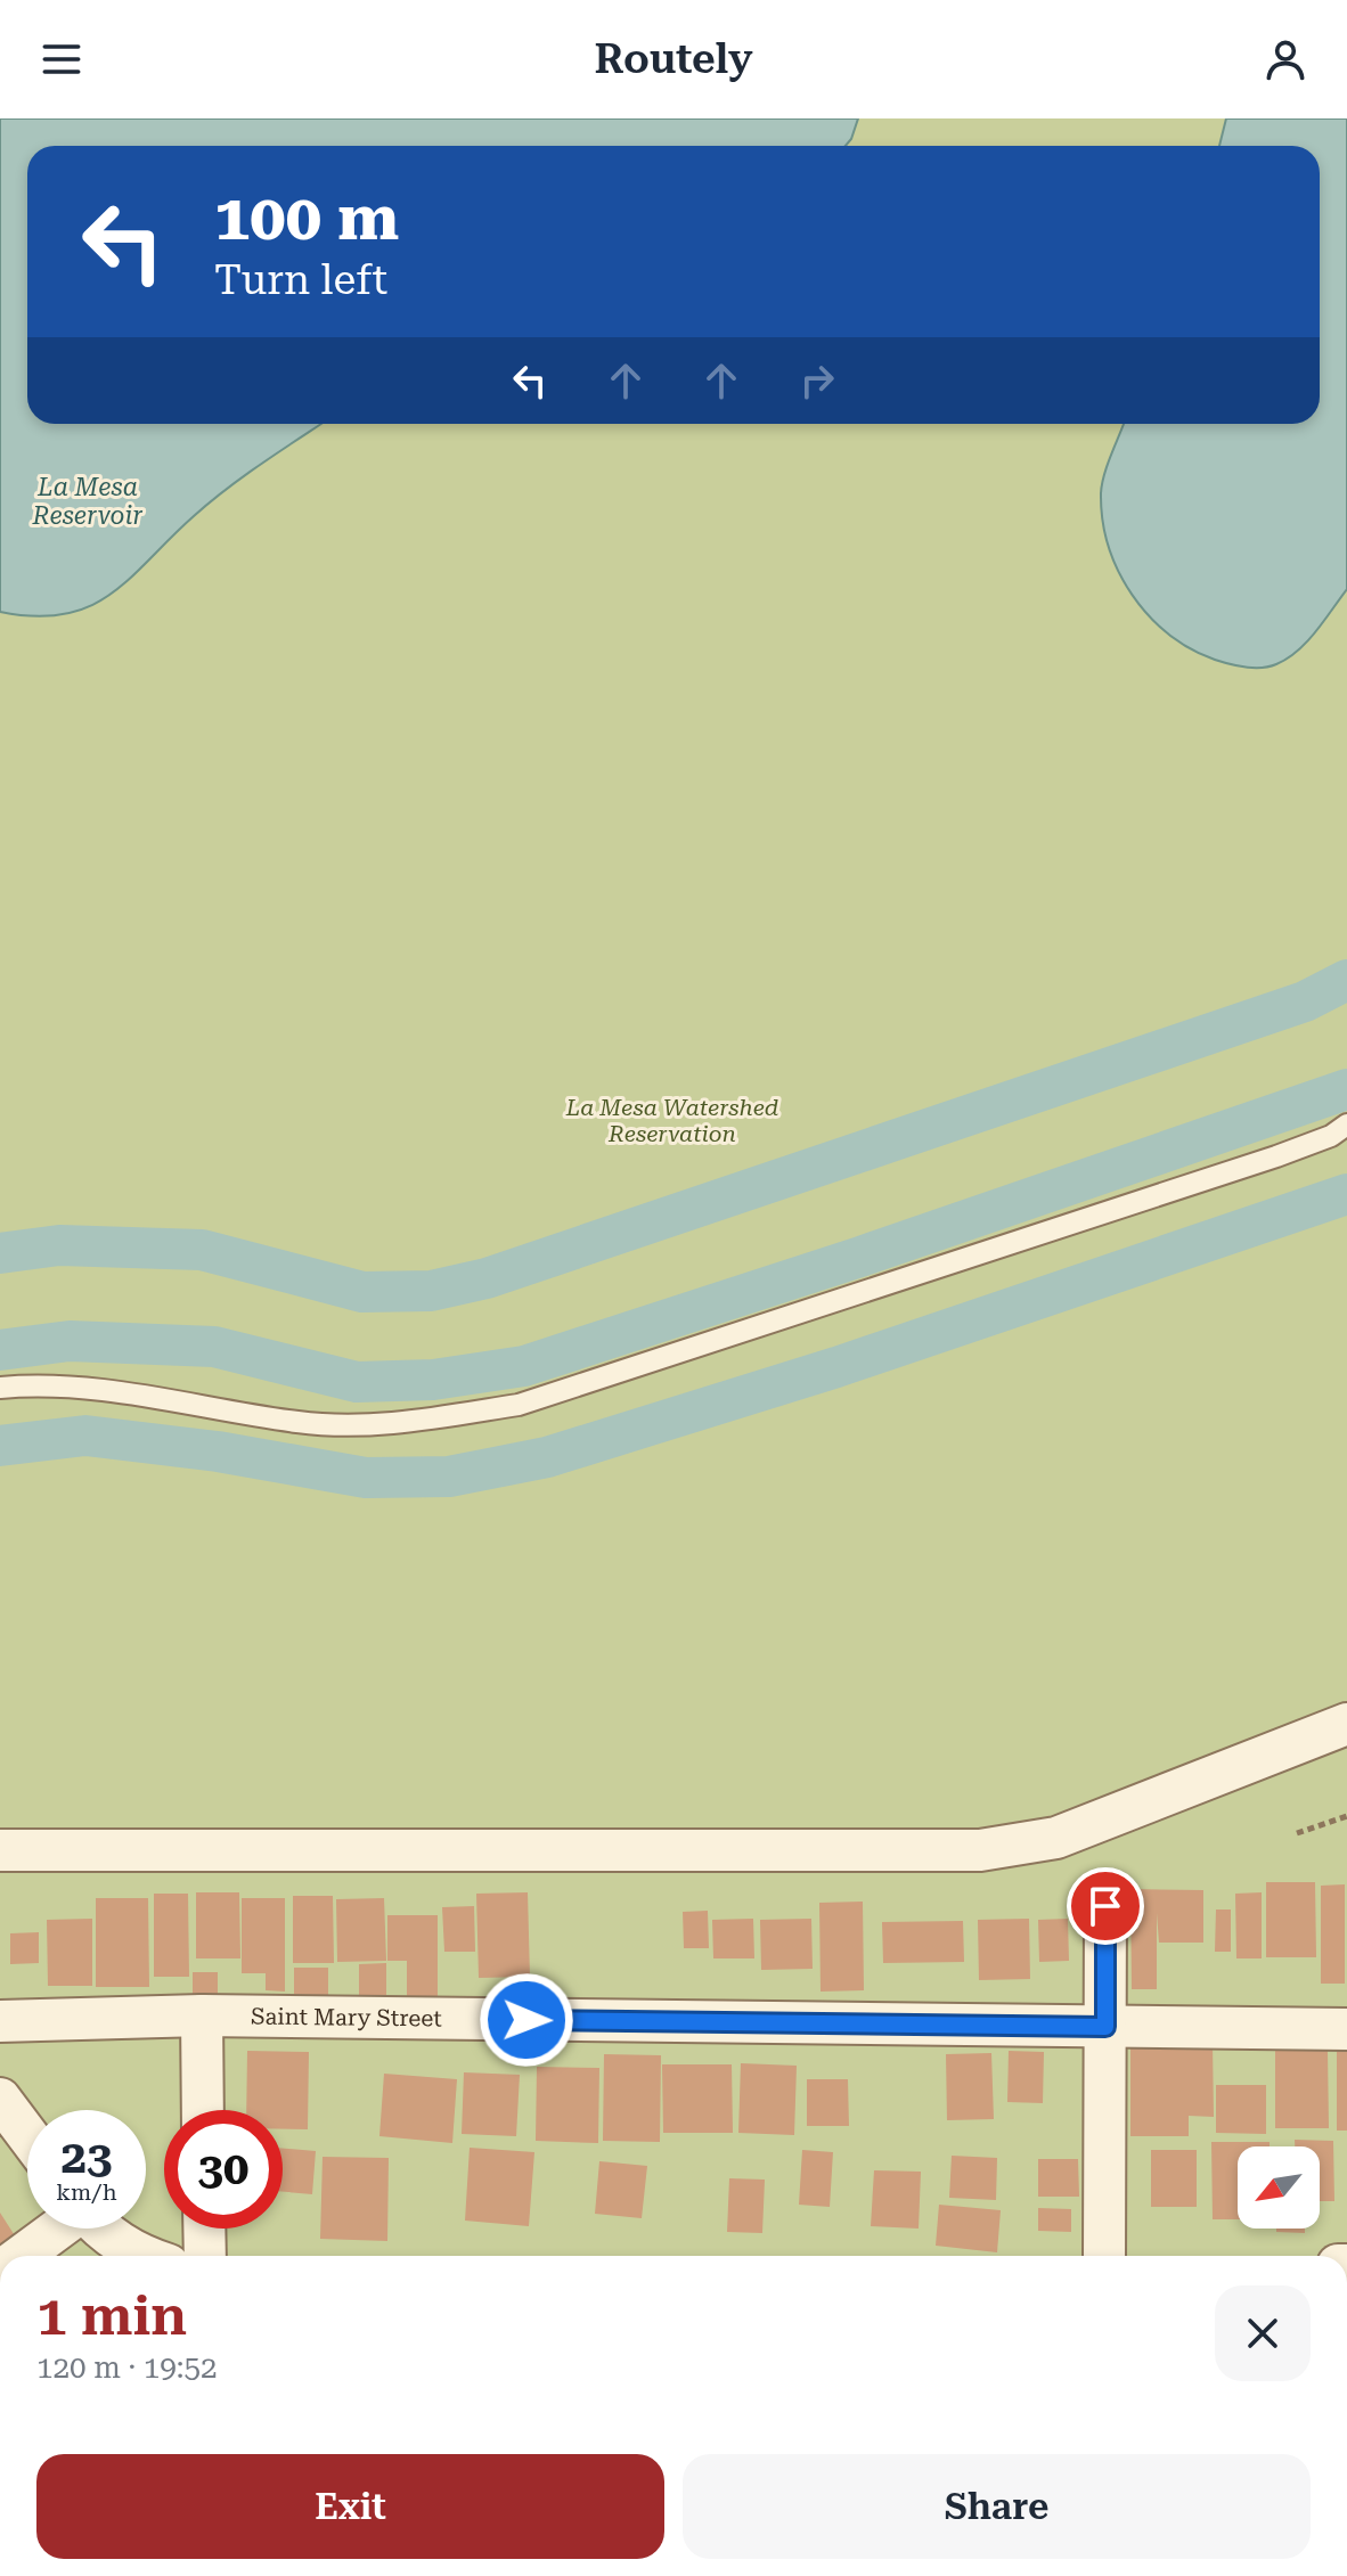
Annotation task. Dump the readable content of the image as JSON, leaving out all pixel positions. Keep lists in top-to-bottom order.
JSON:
{
  "streets": {
    "street": ["Saint Mary Street"]
  },
  "water": ["La Mesa Reservoir"],
  "parks": ["La Mesa Watershed Reservation"],
  "north": "bottom left",
  "page": {
    "header": "Routely",
    "turn": ["100 m", "Turn left"],
    "speed": "23 km/h",
    "limit": "30",
    "heading": ["1 min", "120 m · 19:52"],
    "buttons": ["Exit", "Share"]
  }
}
